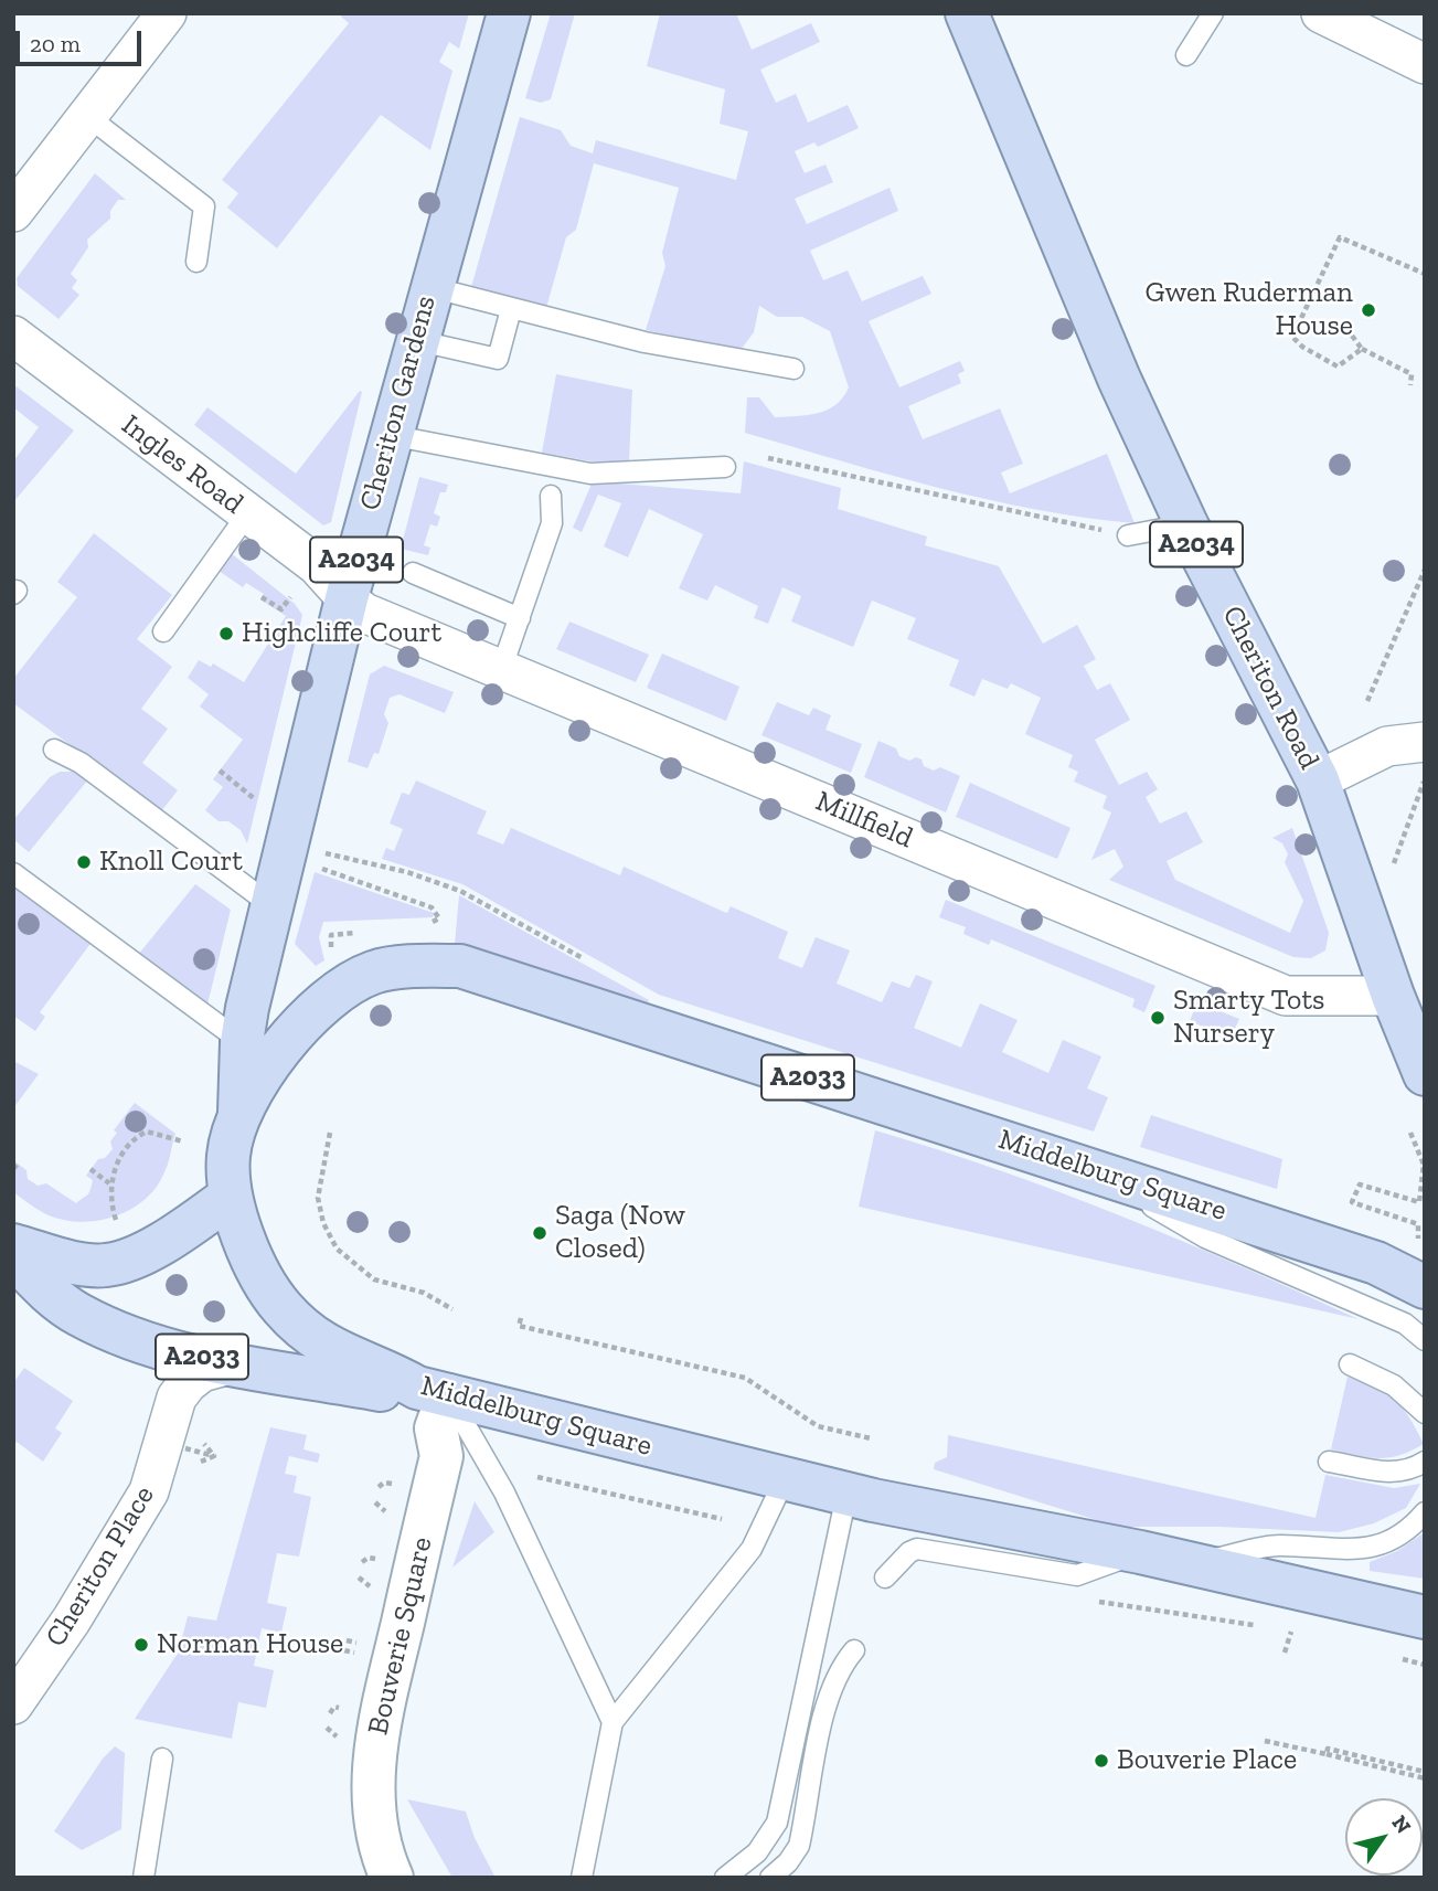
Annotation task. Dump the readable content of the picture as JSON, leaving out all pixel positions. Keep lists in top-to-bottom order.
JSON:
{
  "streets": {
    "main road": [
      "Cheriton Gardens",
      "A2034",
      "Cheriton Road",
      "A2033",
      "Middelburg Square"
    ],
    "street": [
      "Ingles Road",
      "Millfield",
      "Cheriton Place",
      "Bouverie Square"
    ]
  },
  "crossings": [
    ["Cheriton Gardens", "Ingles Road"],
    ["Cheriton Gardens", "Millfield"],
    ["Cheriton Gardens", "Middelburg Square"],
    ["Ingles Road", "Millfield"],
    ["Cheriton Road", "Millfield"],
    ["A2033", "Middelburg Square"],
    ["A2033", "Cheriton Place"],
    ["A2033", "Bouverie Square"],
    ["Middelburg Square", "Bouverie Square"]
  ],
  "places": [
    "Gwen Ruderman House",
    "Highcliffe Court",
    "Knoll Court",
    "Smarty Tots Nursery",
    "Saga (Now Closed)",
    "Norman House",
    "Bouverie Place"
  ],
  "scale_bar": "20 m",
  "north": "top right"
}
